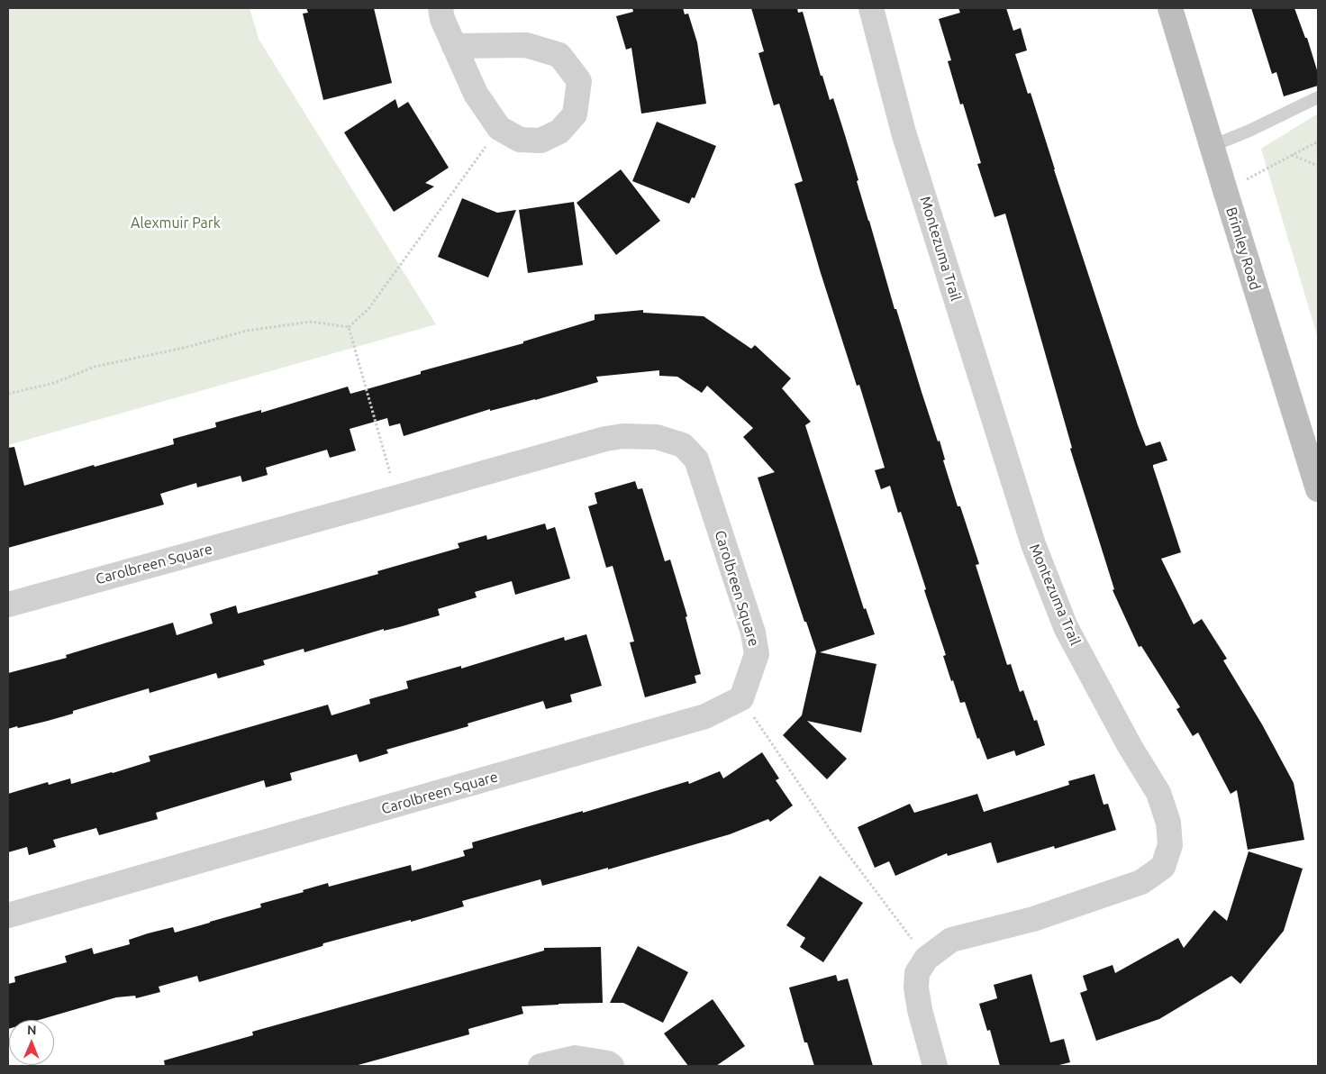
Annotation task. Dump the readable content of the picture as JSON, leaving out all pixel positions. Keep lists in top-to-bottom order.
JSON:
{
  "streets": {
    "main road": ["Brimley Road"],
    "street": ["Montezuma Trail", "Carolbreen Square"]
  },
  "parks": ["Alexmuir Park"],
  "north": "top"
}
